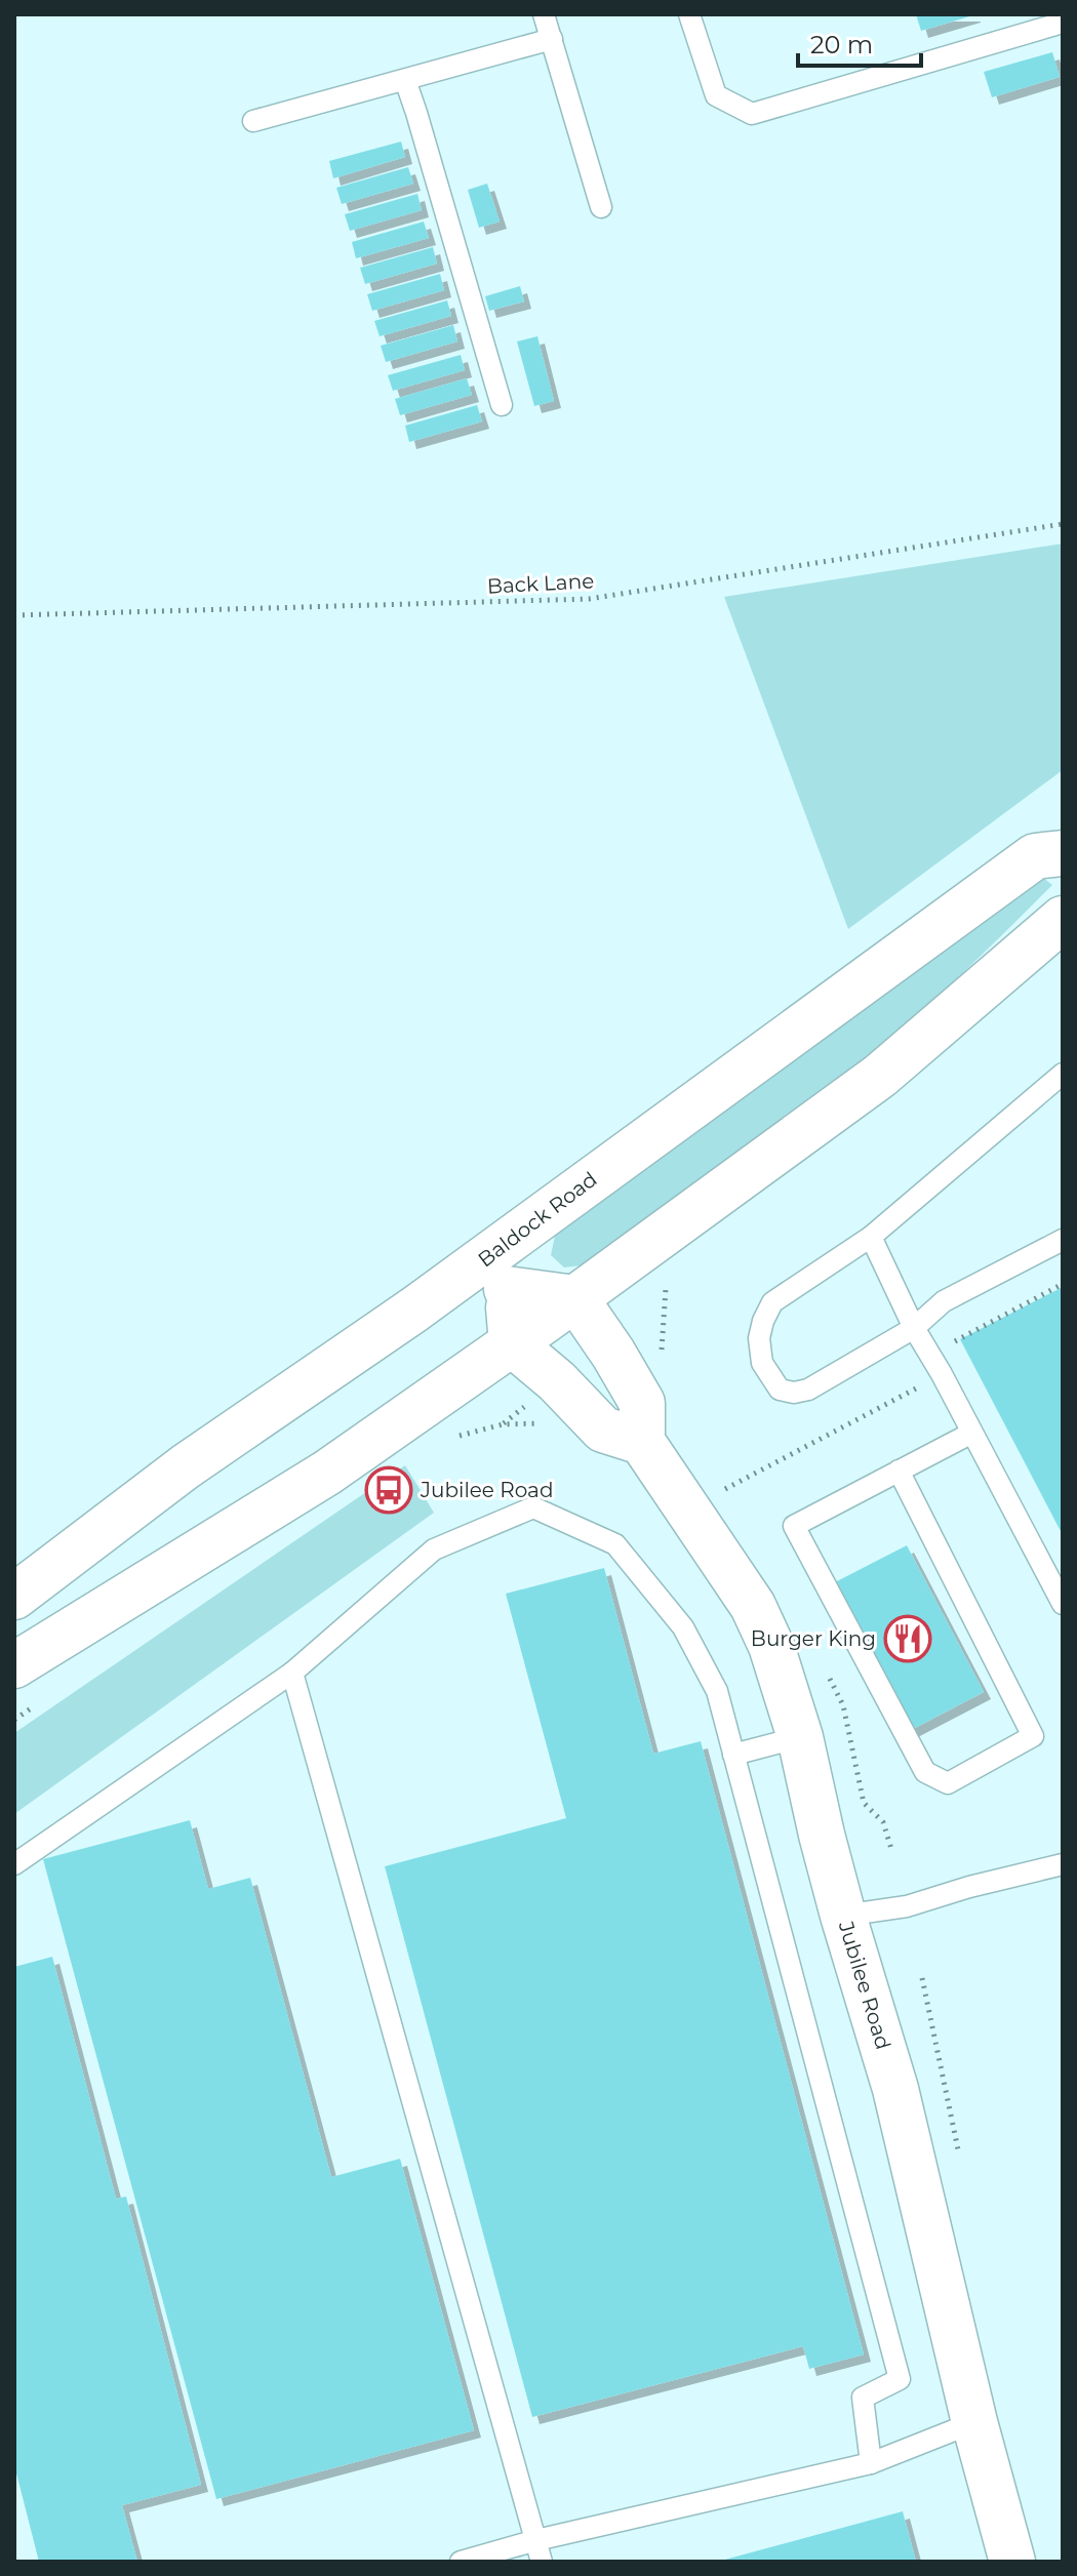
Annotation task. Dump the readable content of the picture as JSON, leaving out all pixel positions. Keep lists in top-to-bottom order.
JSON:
{
  "streets": {
    "main road": ["Baldock Road", "Jubilee Road"],
    "path": ["Back Lane"]
  },
  "places": {
    "bus stop": ["Jubilee Road"],
    "restaurant": ["Burger King"]
  },
  "scale_bar": "20 m"
}
